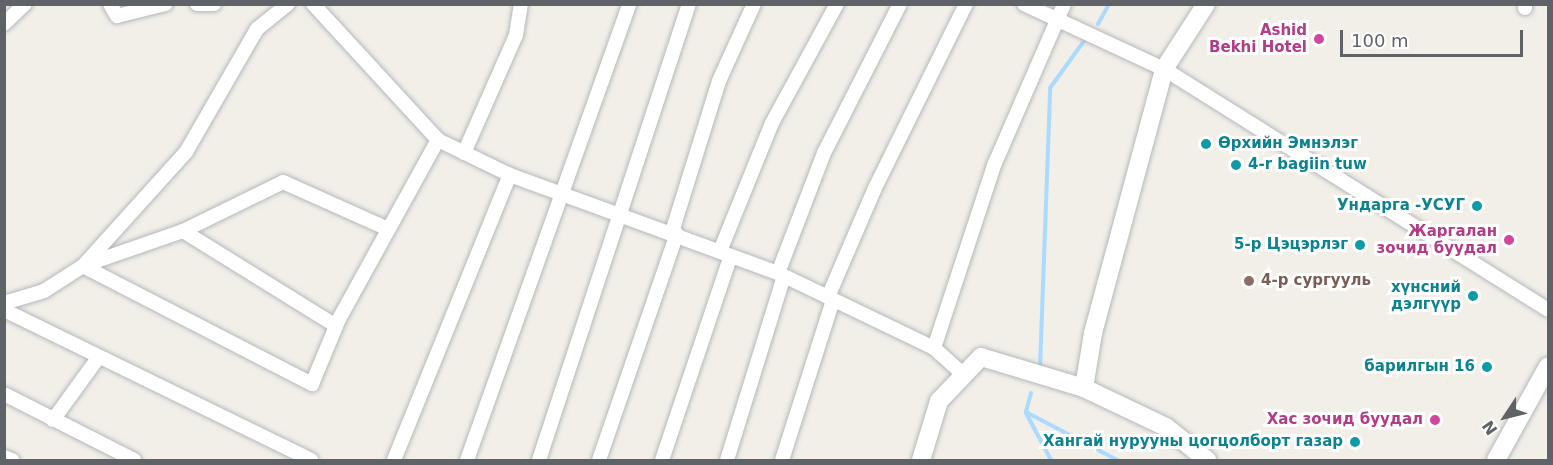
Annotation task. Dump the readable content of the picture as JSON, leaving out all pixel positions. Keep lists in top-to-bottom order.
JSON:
{
  "places": [
    "Ashid Bekhi Hotel",
    "Өрхийн Эмнэлэг",
    "4-r bagiin tuw",
    "Ундарга -УСУГ",
    "Жаргалан зочид буудал",
    "5-р Цэцэрлэг",
    "4-р сургууль",
    "хүнсний дэлгүүр",
    "барилгын 16",
    "Хас зочид буудал",
    "Хангай нурууны цогцолборт газар"
  ],
  "scale_bar": "100 m",
  "north": "bottom left"
}
